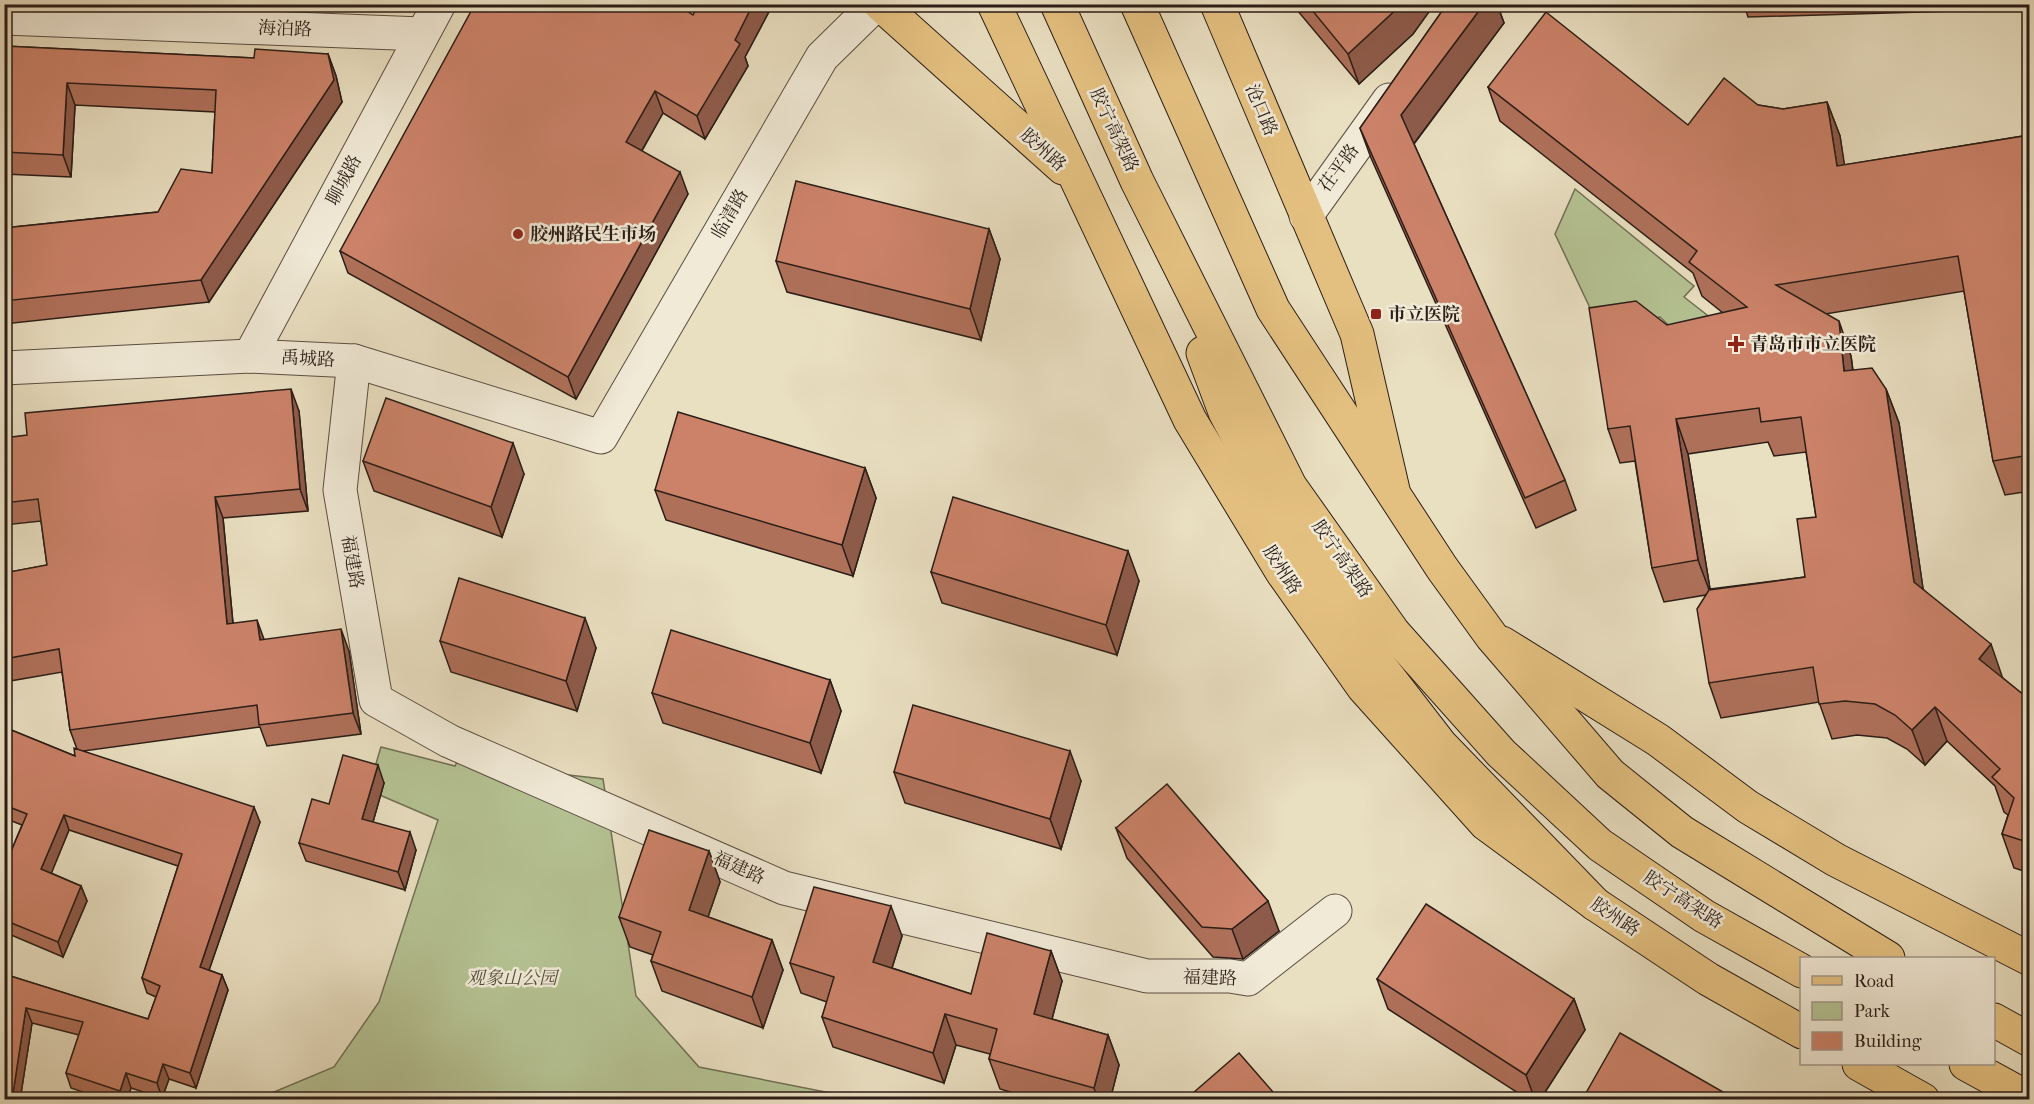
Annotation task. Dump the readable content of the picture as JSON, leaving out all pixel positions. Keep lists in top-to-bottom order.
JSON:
{
  "streets": {
    "main road": ["沧口路", "胶宁高架路", "胶州路"],
    "street": [
      "海泊路",
      "茌平路",
      "聊城路",
      "临清路",
      "禹城路",
      "福建路"
    ]
  },
  "crossings": [
    ["海泊路", "聊城路"],
    ["沧口路", "茌平路"],
    ["胶州路", "临清路"],
    ["聊城路", "禹城路"],
    ["临清路", "禹城路"],
    ["禹城路", "福建路"]
  ],
  "parks": ["观象山公园"],
  "places": {
    "other": ["胶州路民生市场"],
    "transit": ["市立医院"],
    "health": ["青岛市市立医院"]
  },
  "legend": ["Road", "Park", "Building"]
}
